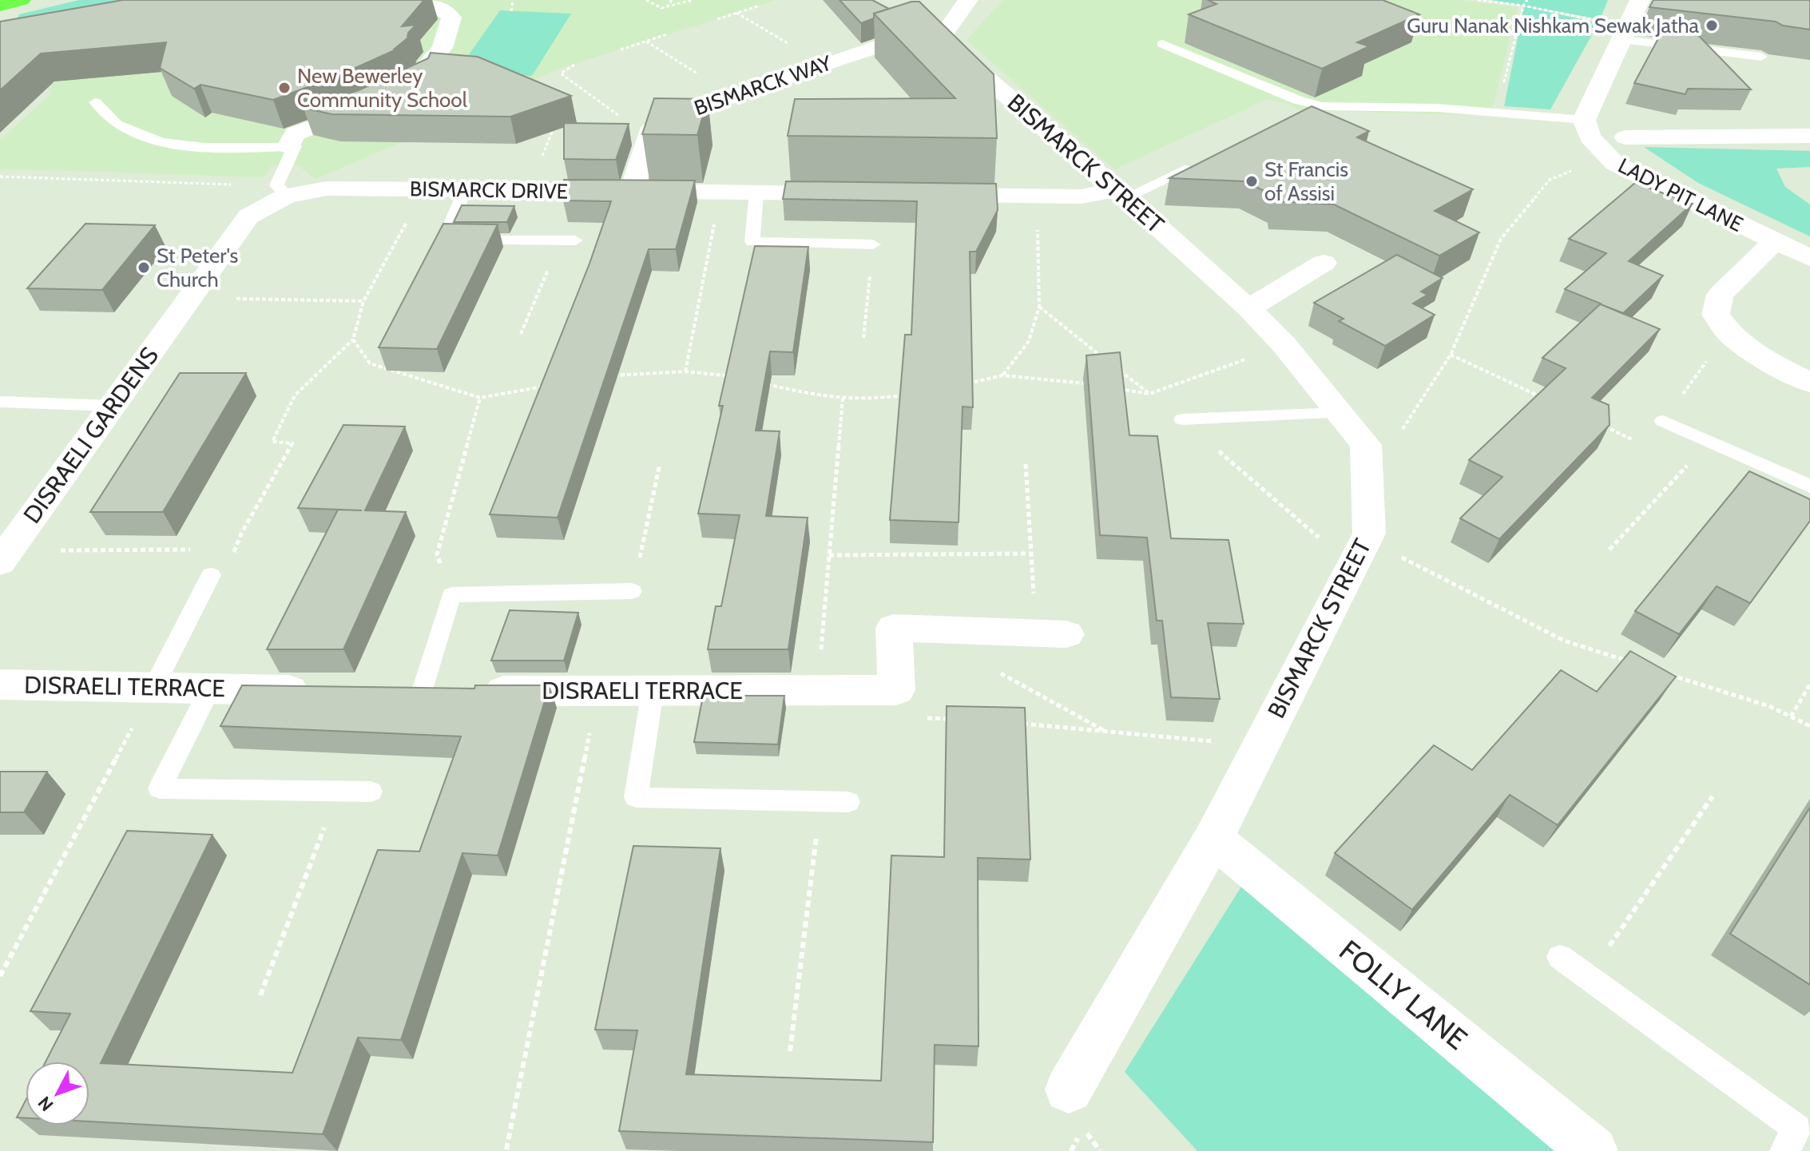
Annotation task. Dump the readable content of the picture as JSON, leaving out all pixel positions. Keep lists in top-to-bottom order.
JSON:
{
  "streets": {
    "street": [
      "BISMARCK WAY",
      "BISMARCK STREET",
      "BISMARCK DRIVE",
      "LADY PIT LANE",
      "DISRAELI GARDENS",
      "DISRAELI TERRACE",
      "FOLLY LANE"
    ]
  },
  "crossings": [
    ["BISMARCK WAY", "BISMARCK STREET"],
    ["BISMARCK STREET", "FOLLY LANE"],
    ["BISMARCK DRIVE", "DISRAELI GARDENS"]
  ],
  "places": [
    "Guru Nanak Nishkam Sewak Jatha",
    "New Bewerley Community School",
    "St Francis of Assisi",
    "St Peter's Church"
  ],
  "north": "bottom left"
}
